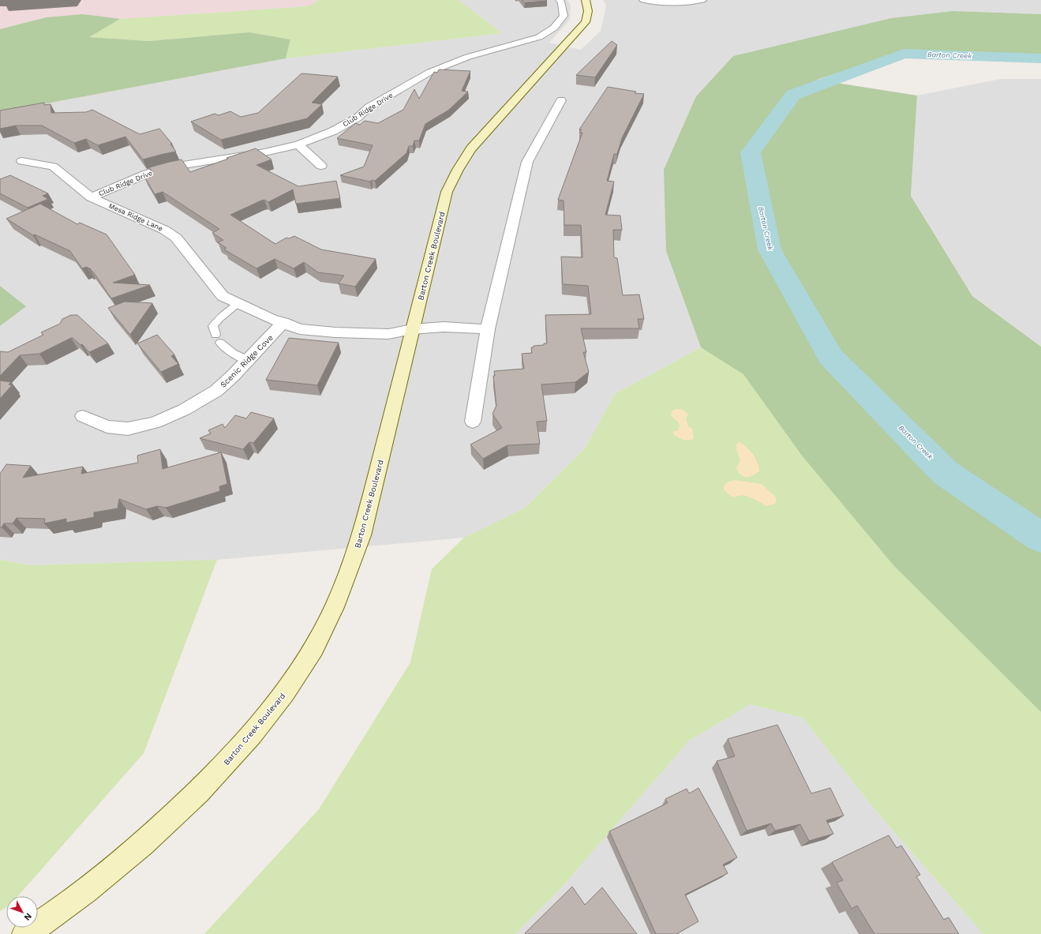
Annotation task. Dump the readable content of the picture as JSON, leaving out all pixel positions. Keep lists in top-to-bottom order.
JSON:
{
  "streets": {
    "street": [
      "Club Ridge Drive",
      "Mesa Ridge Lane",
      "Barton Creek Boulevard",
      "Scenic Ridge Cove"
    ]
  },
  "crossings": [
    ["Club Ridge Drive", "Mesa Ridge Lane"],
    ["Mesa Ridge Lane", "Barton Creek Boulevard"],
    ["Mesa Ridge Lane", "Scenic Ridge Cove"]
  ],
  "water": ["Barton Creek"],
  "north": "bottom right"
}
